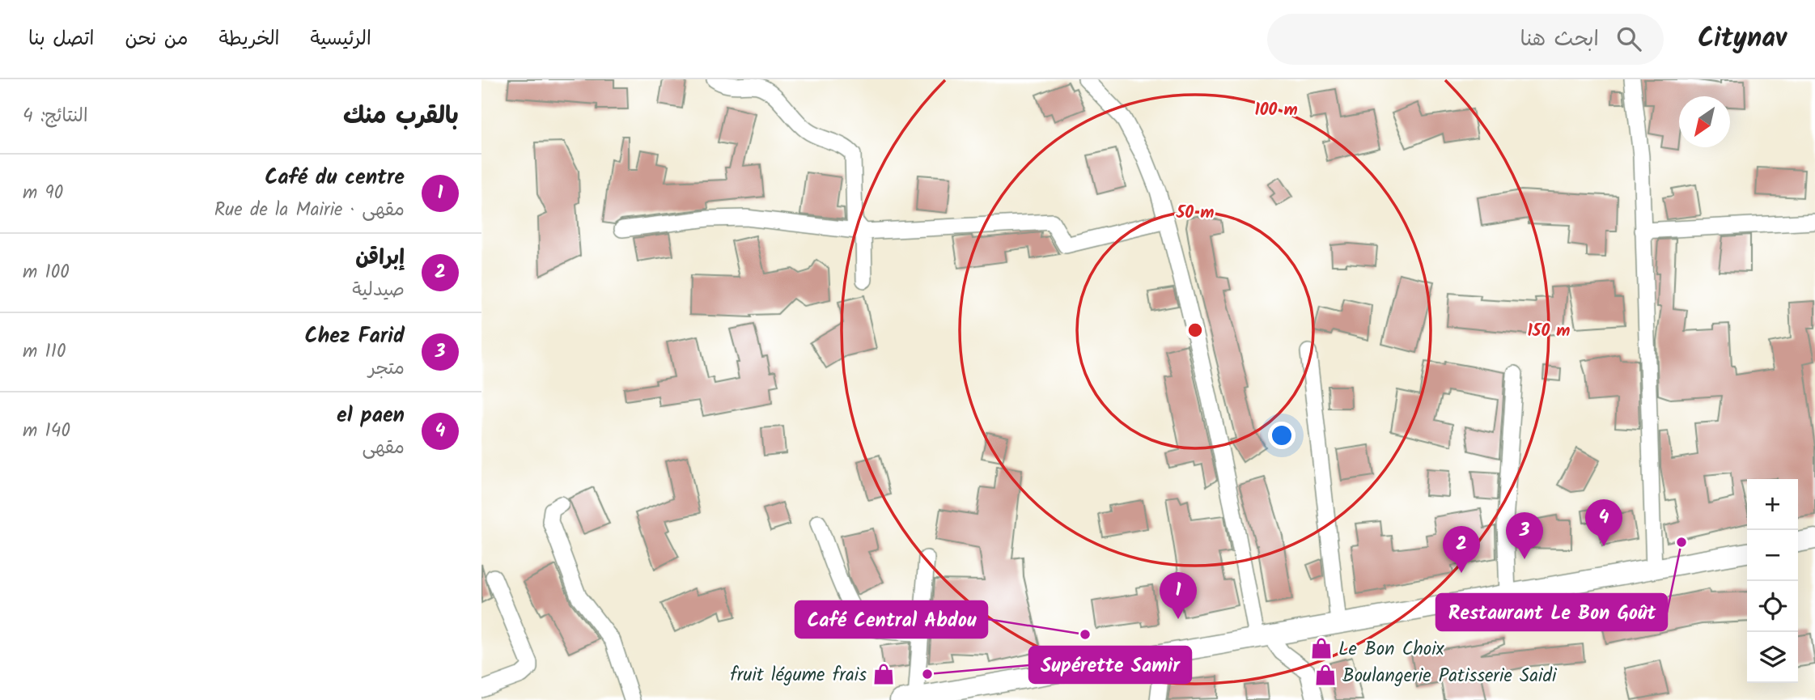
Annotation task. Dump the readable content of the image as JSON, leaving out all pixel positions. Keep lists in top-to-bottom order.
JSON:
{
  "places": {
    "other": ["Restaurant Le Bon Goût", "Café Central Abdou", "Supérette Samir"],
    "shop": ["Le Bon Choix", "fruit légume frais", "Boulangerie Patisserie Saidi"]
  },
  "north": "bottom left",
  "page": {
    "header": "Citynav",
    "search": "ابحث هنا",
    "nav": [
      "الرئيسية",
      "الخريطة",
      "من نحن",
      "اتصل بنا"
    ],
    "heading": ["بالقرب منك", "النتائج: 4"],
    "list": [
      {
        "mark": "1",
        "name": "Café du centre",
        "note": "مقهى · Rue de la Mairie",
        "value": "90 m"
      },
      {
        "mark": "2",
        "name": "إبراقن",
        "note": "صيدلية",
        "value": "100 m"
      },
      {
        "mark": "3",
        "name": "Chez Farid",
        "note": "متجر",
        "value": "110 m"
      },
      {
        "mark": "4",
        "name": "el paen",
        "note": "مقهى",
        "value": "140 m"
      }
    ],
    "map_buttons": ["+", "−"],
    "pins": [
      "4",
      "3",
      "2",
      "1"
    ]
  },
  "rings": ["100 m", "50 m", "150 m"]
}
